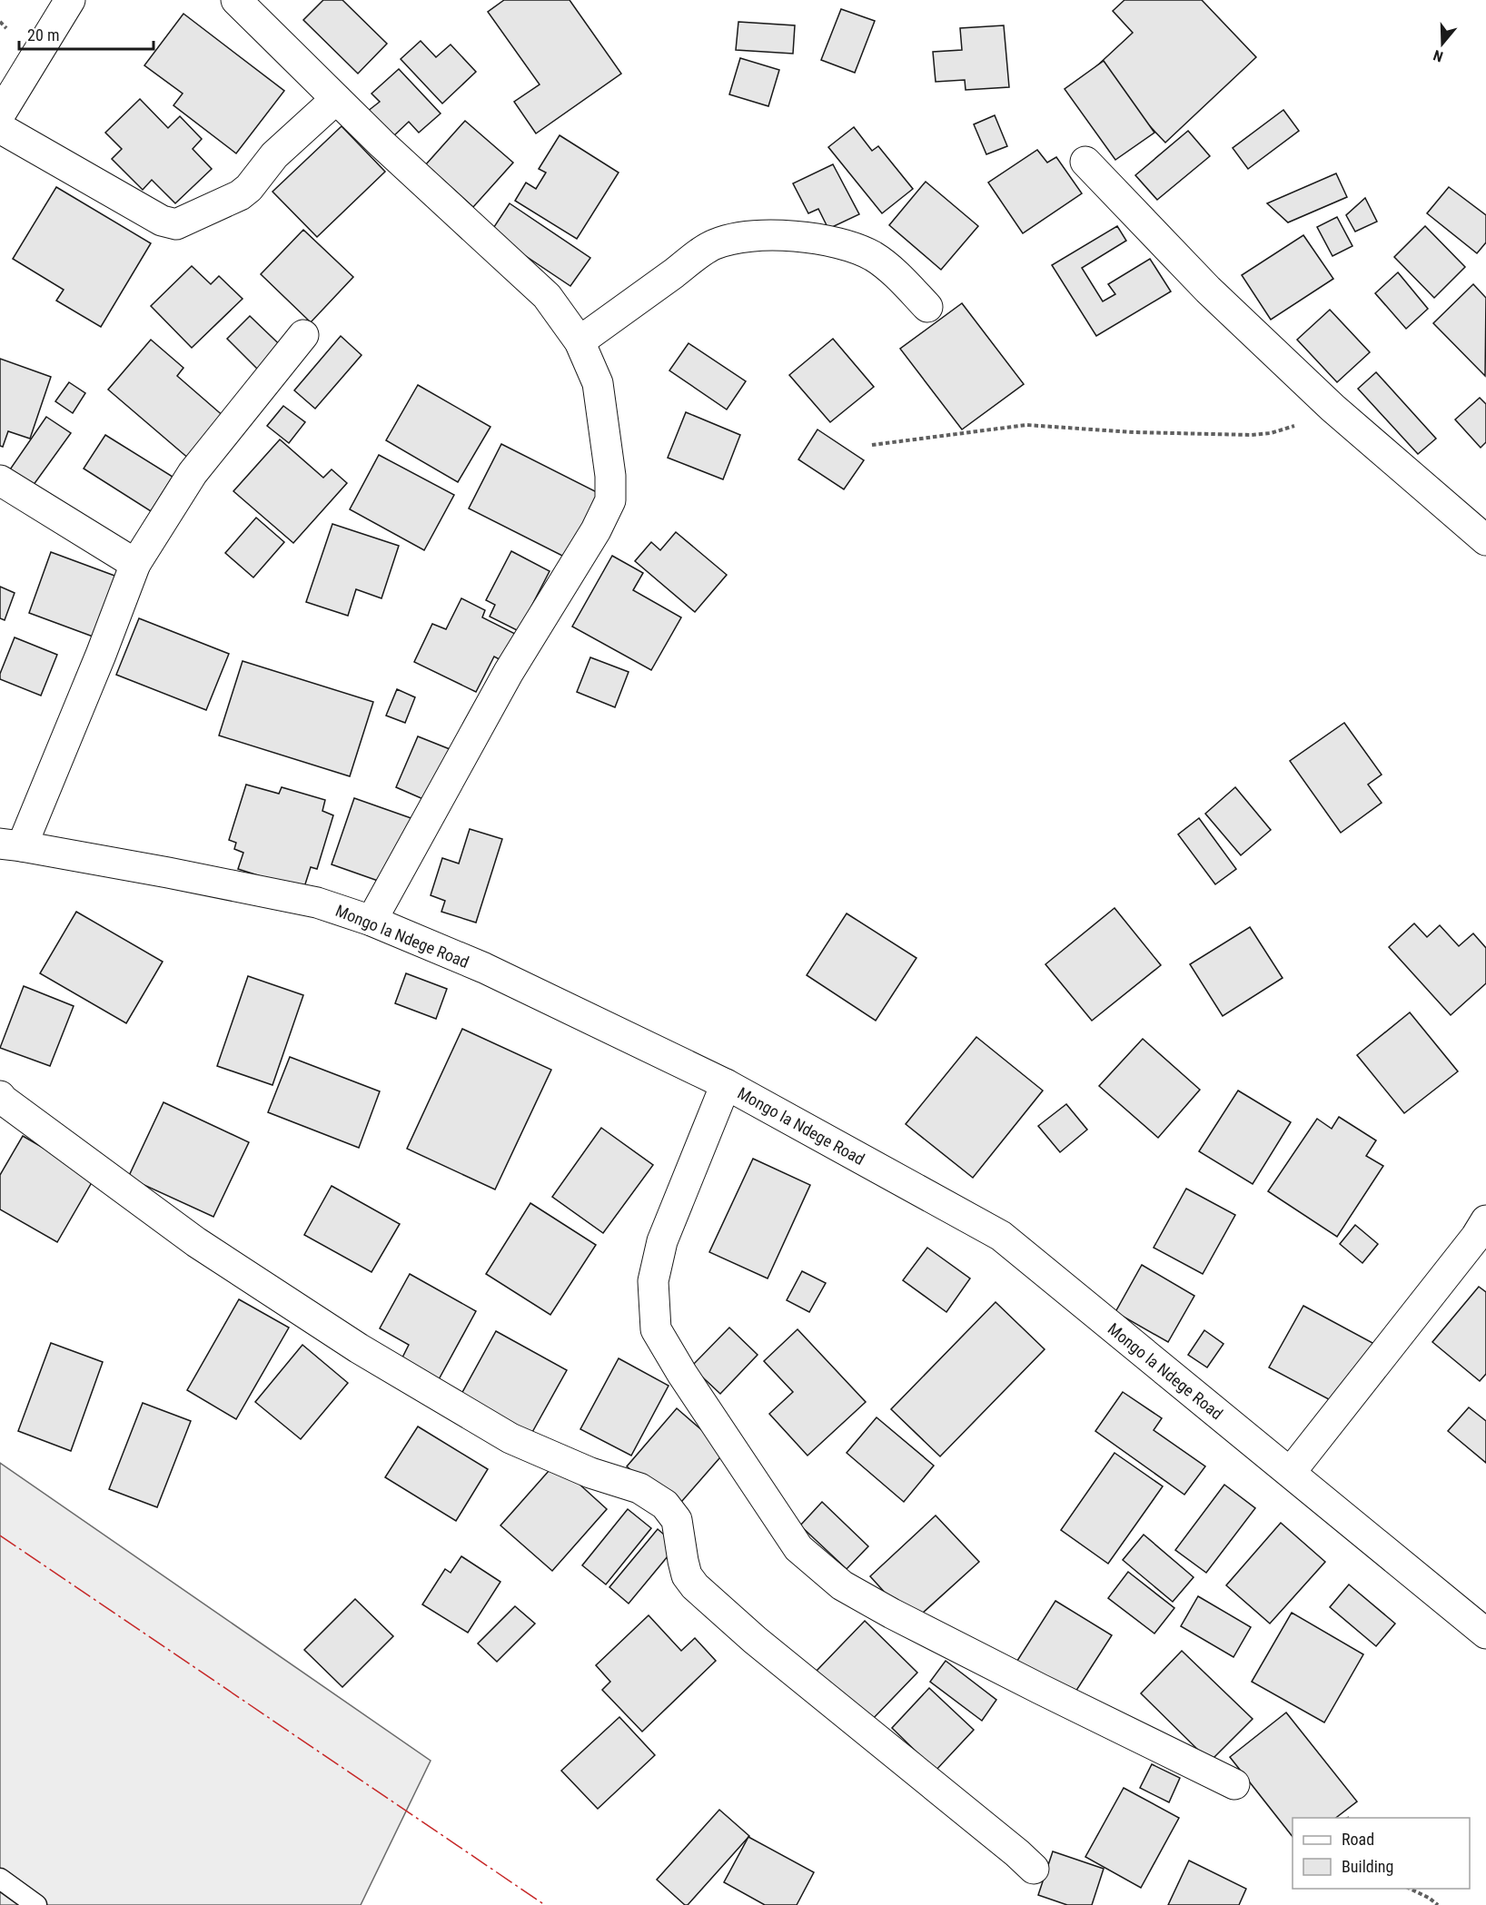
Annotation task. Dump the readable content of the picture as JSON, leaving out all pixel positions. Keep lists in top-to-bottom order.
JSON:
{
  "streets": {
    "street": ["Mongo la Ndege Road"]
  },
  "legend": ["Road", "Building"],
  "scale_bar": "20 m",
  "north": "bottom"
}
